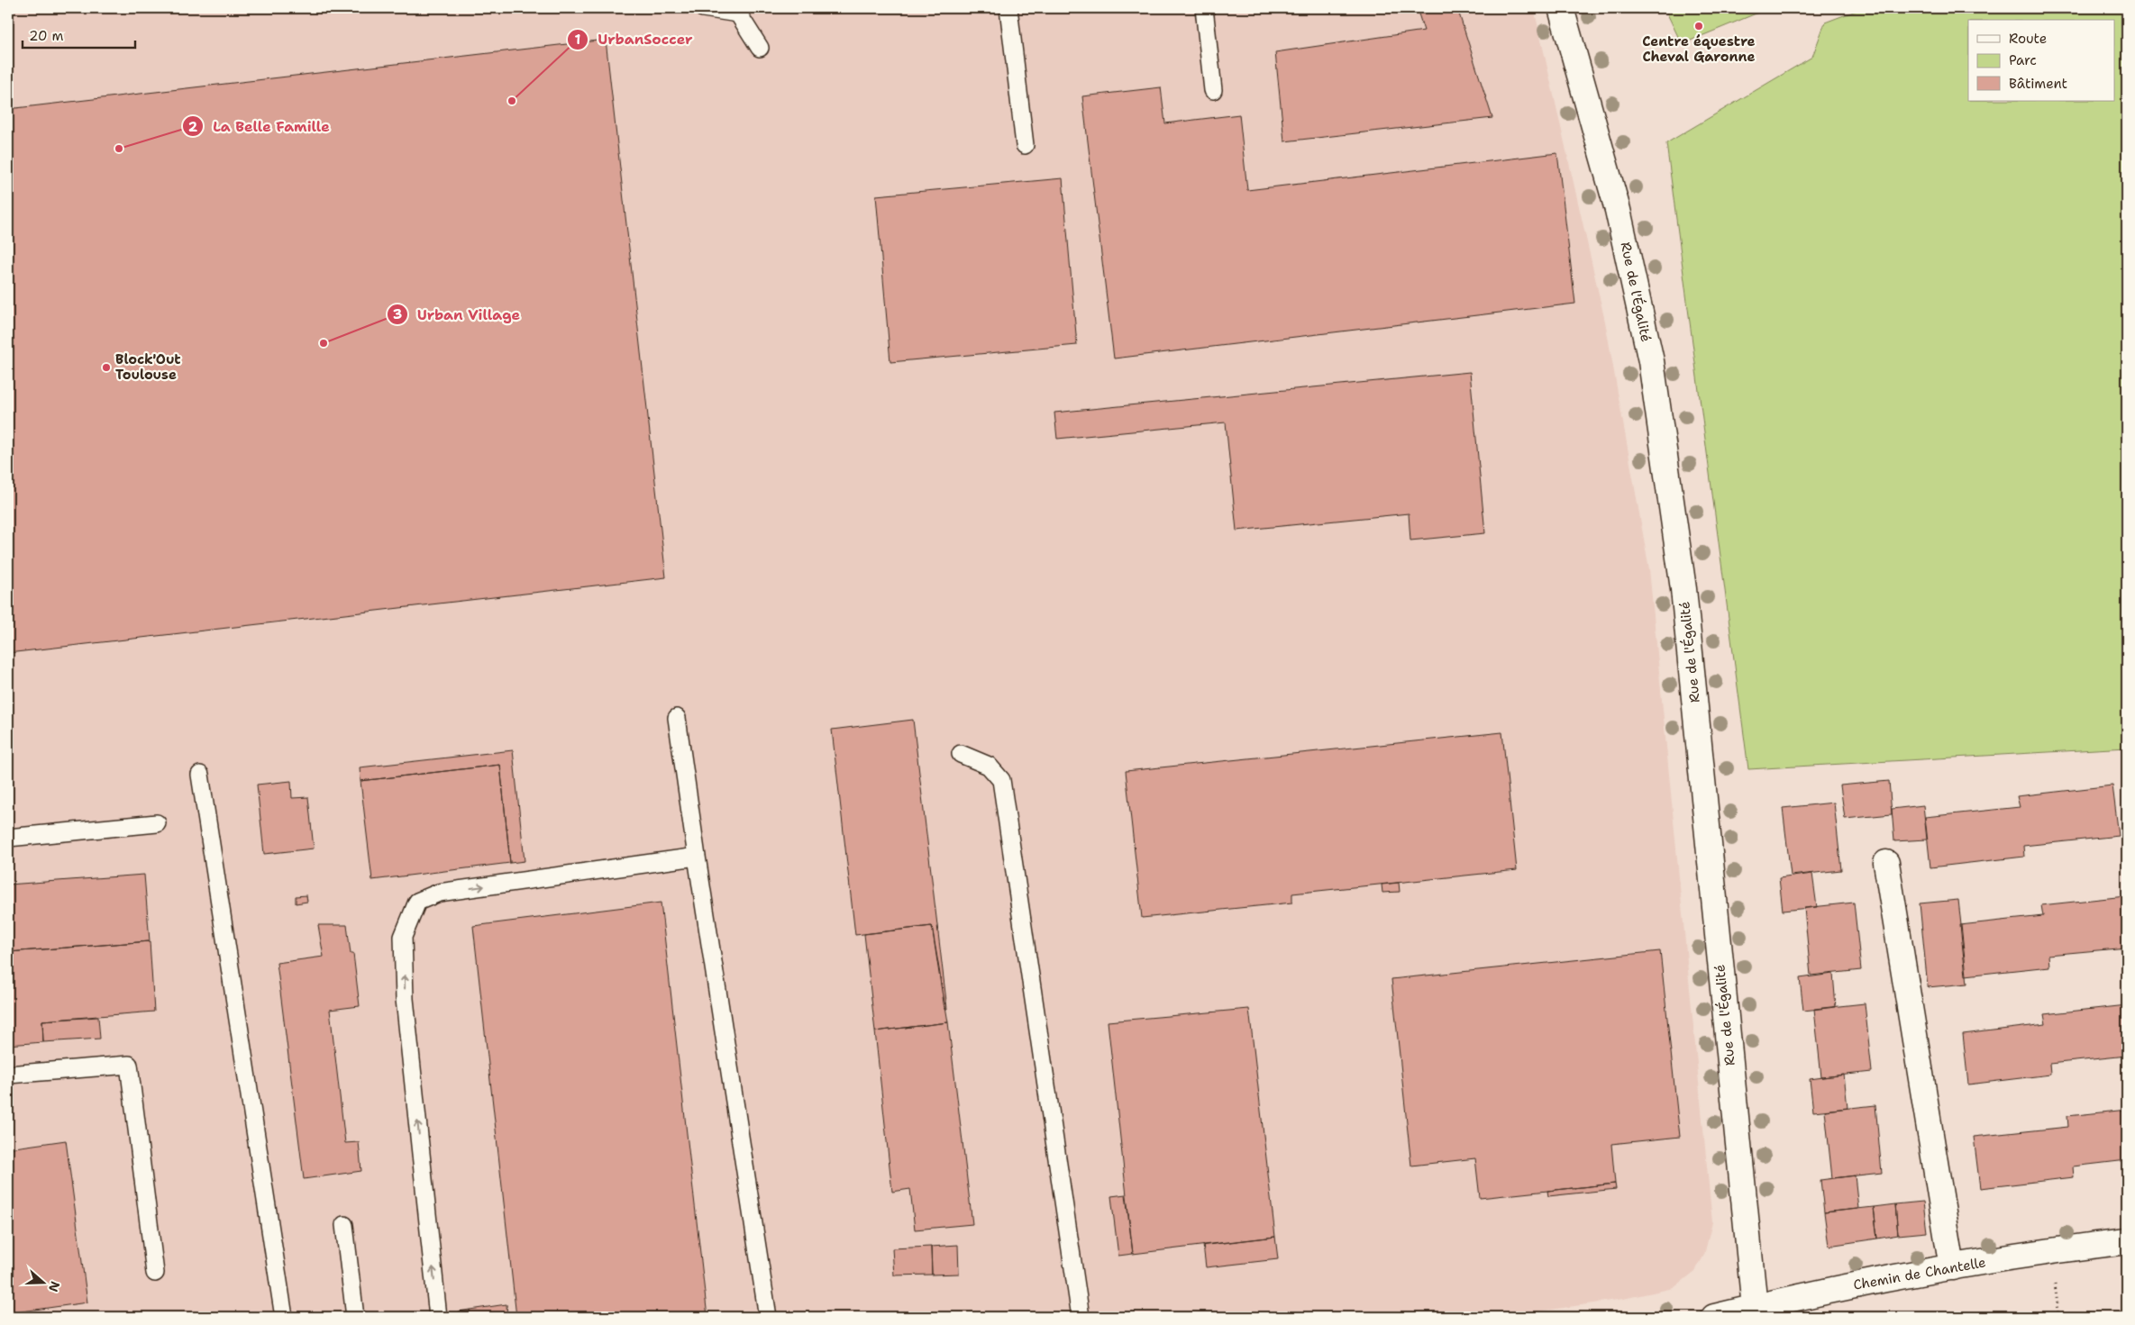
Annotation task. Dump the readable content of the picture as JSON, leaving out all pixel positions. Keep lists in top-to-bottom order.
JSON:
{
  "streets": {
    "street": ["Rue de l'Égalité", "Chemin de Chantelle"]
  },
  "crossings": [
    ["Rue de l'Égalité", "Chemin de Chantelle"]
  ],
  "places": [
    "Centre équestre Cheval Garonne",
    "UrbanSoccer",
    "La Belle Famille",
    "Urban Village",
    "Block'Out Toulouse"
  ],
  "legend": ["Route", "Parc", "Bâtiment"],
  "scale_bar": "20 m",
  "north": "right"
}
